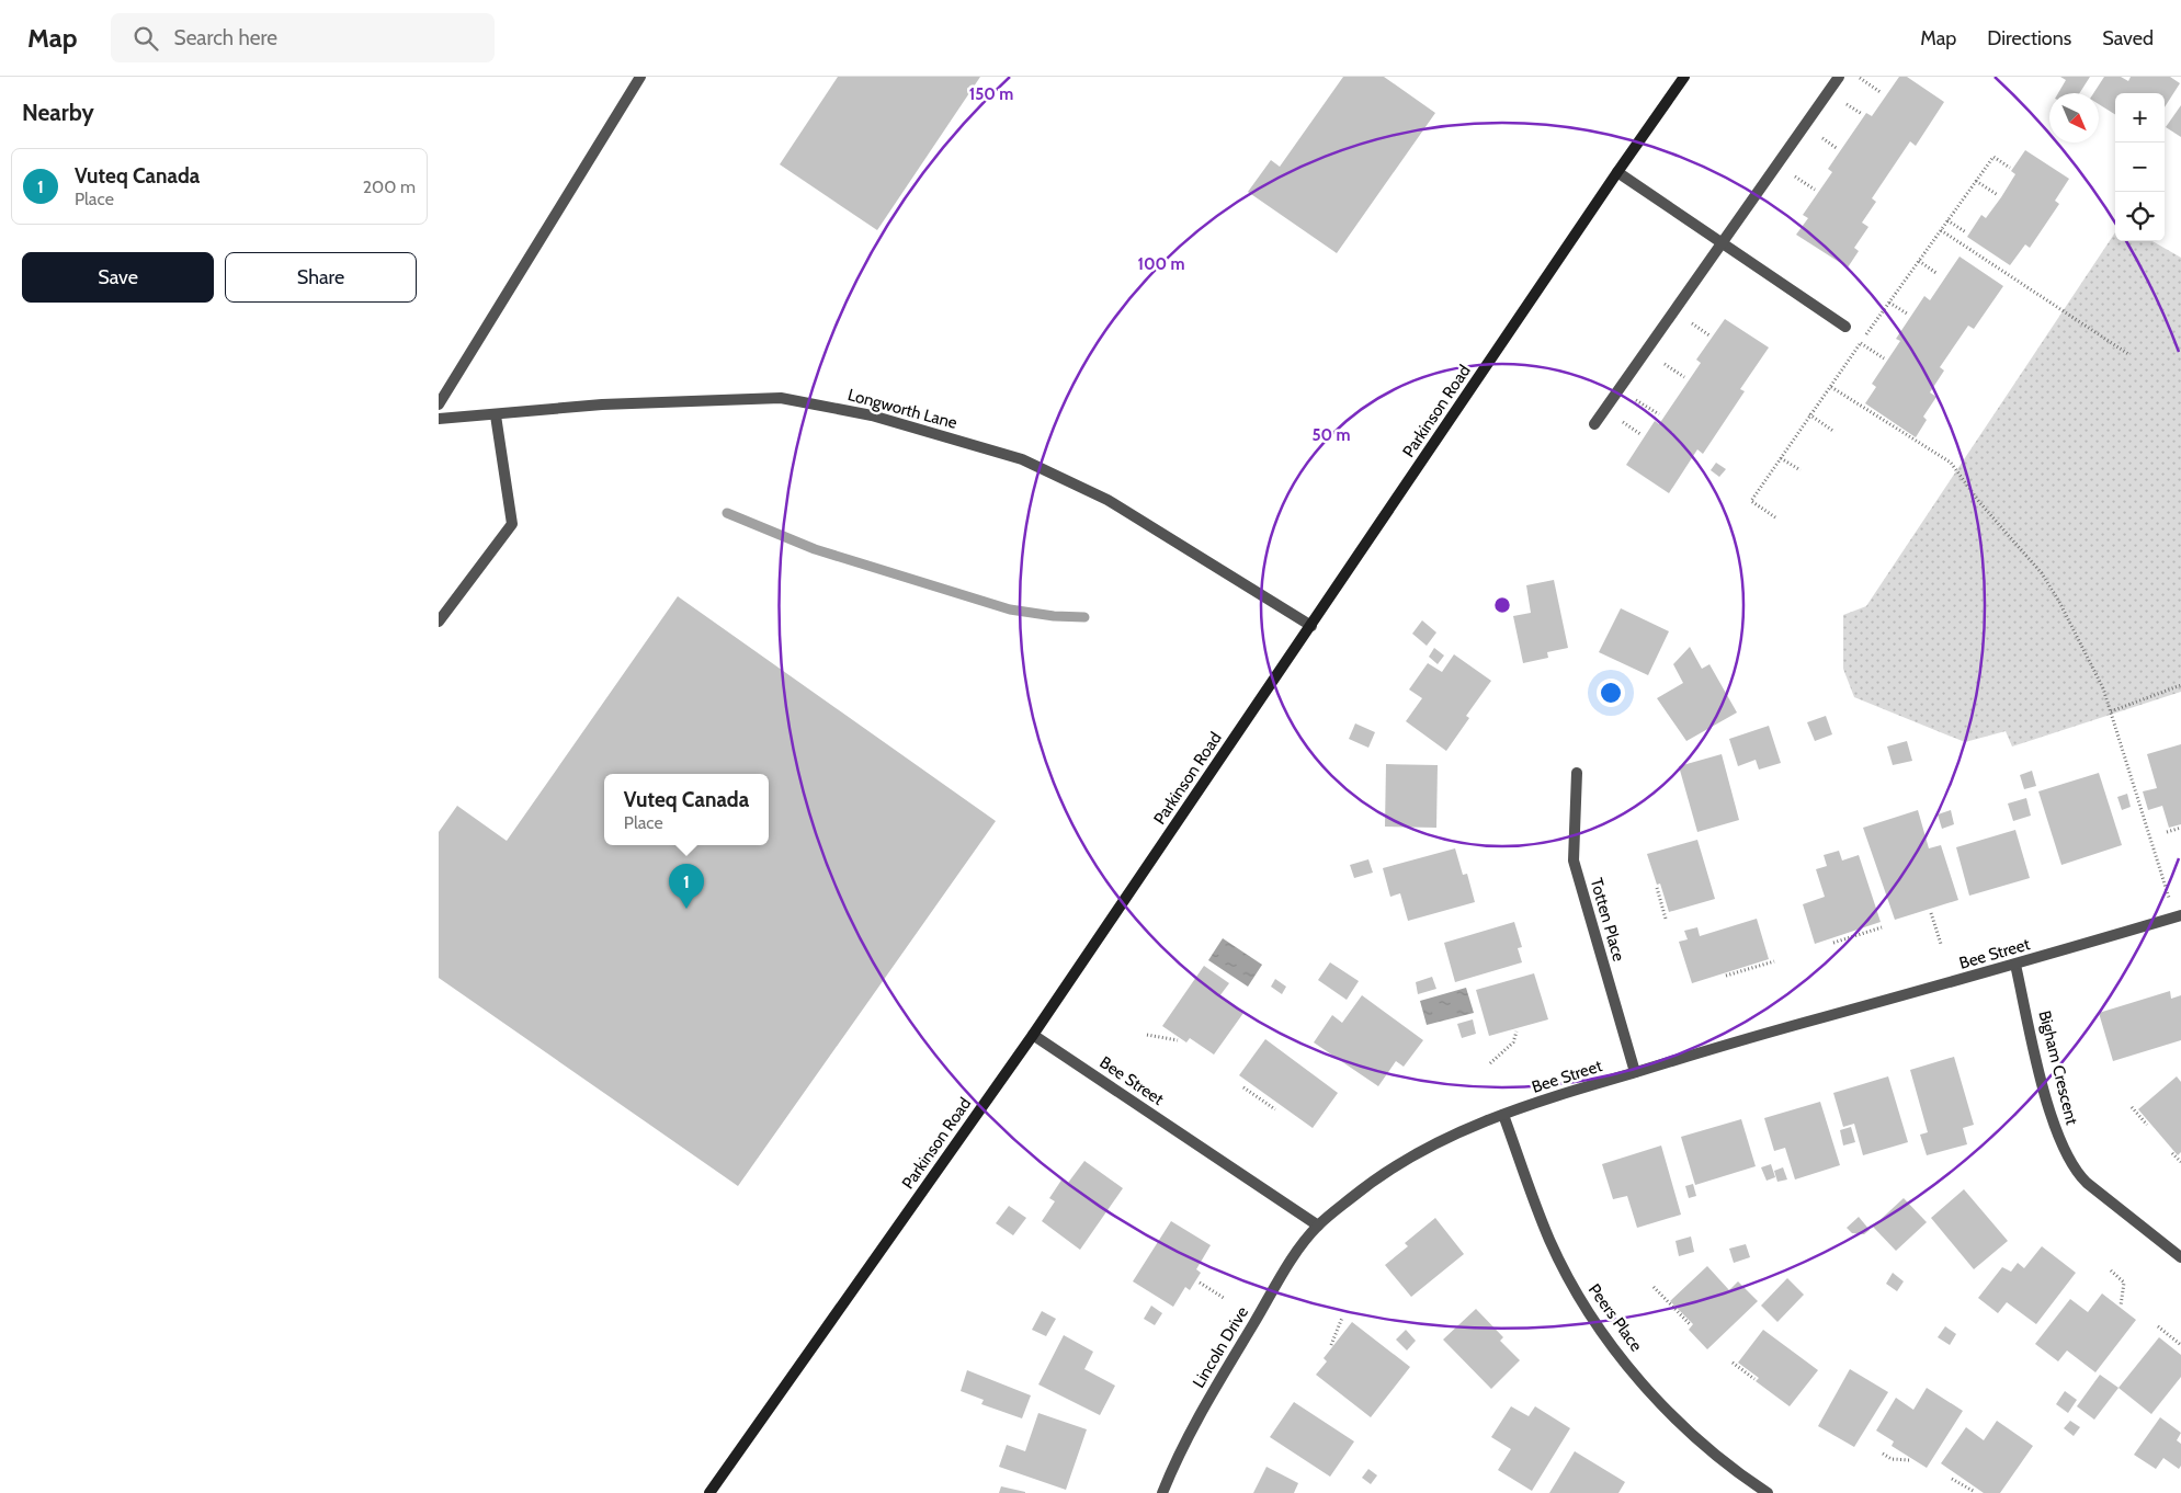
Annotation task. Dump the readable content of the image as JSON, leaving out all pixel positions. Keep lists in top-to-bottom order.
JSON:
{
  "streets": {
    "main road": ["Parkinson Road"],
    "street": [
      "Longworth Lane",
      "Totten Place",
      "Bee Street",
      "Bigham Crescent",
      "Peers Place",
      "Lincoln Drive"
    ]
  },
  "crossings": [
    ["Longworth Lane", "Parkinson Road"],
    ["Parkinson Road", "Bee Street"],
    ["Totten Place", "Bee Street"],
    ["Bee Street", "Bigham Crescent"],
    ["Bee Street", "Peers Place"],
    ["Bee Street", "Lincoln Drive"]
  ],
  "north": "bottom right",
  "page": {
    "header": "Map",
    "search": "Search here",
    "nav": ["Map", "Directions", "Saved"],
    "heading": "Nearby",
    "map_buttons": ["+", "−"],
    "list": [
      {
        "mark": "1",
        "name": "Vuteq Canada",
        "note": "Place",
        "value": "200 m"
      }
    ],
    "buttons": ["Save", "Share"],
    "popup": ["Vuteq Canada", "Place"],
    "pins": "1"
  },
  "rings": ["150 m", "100 m", "50 m"]
}
